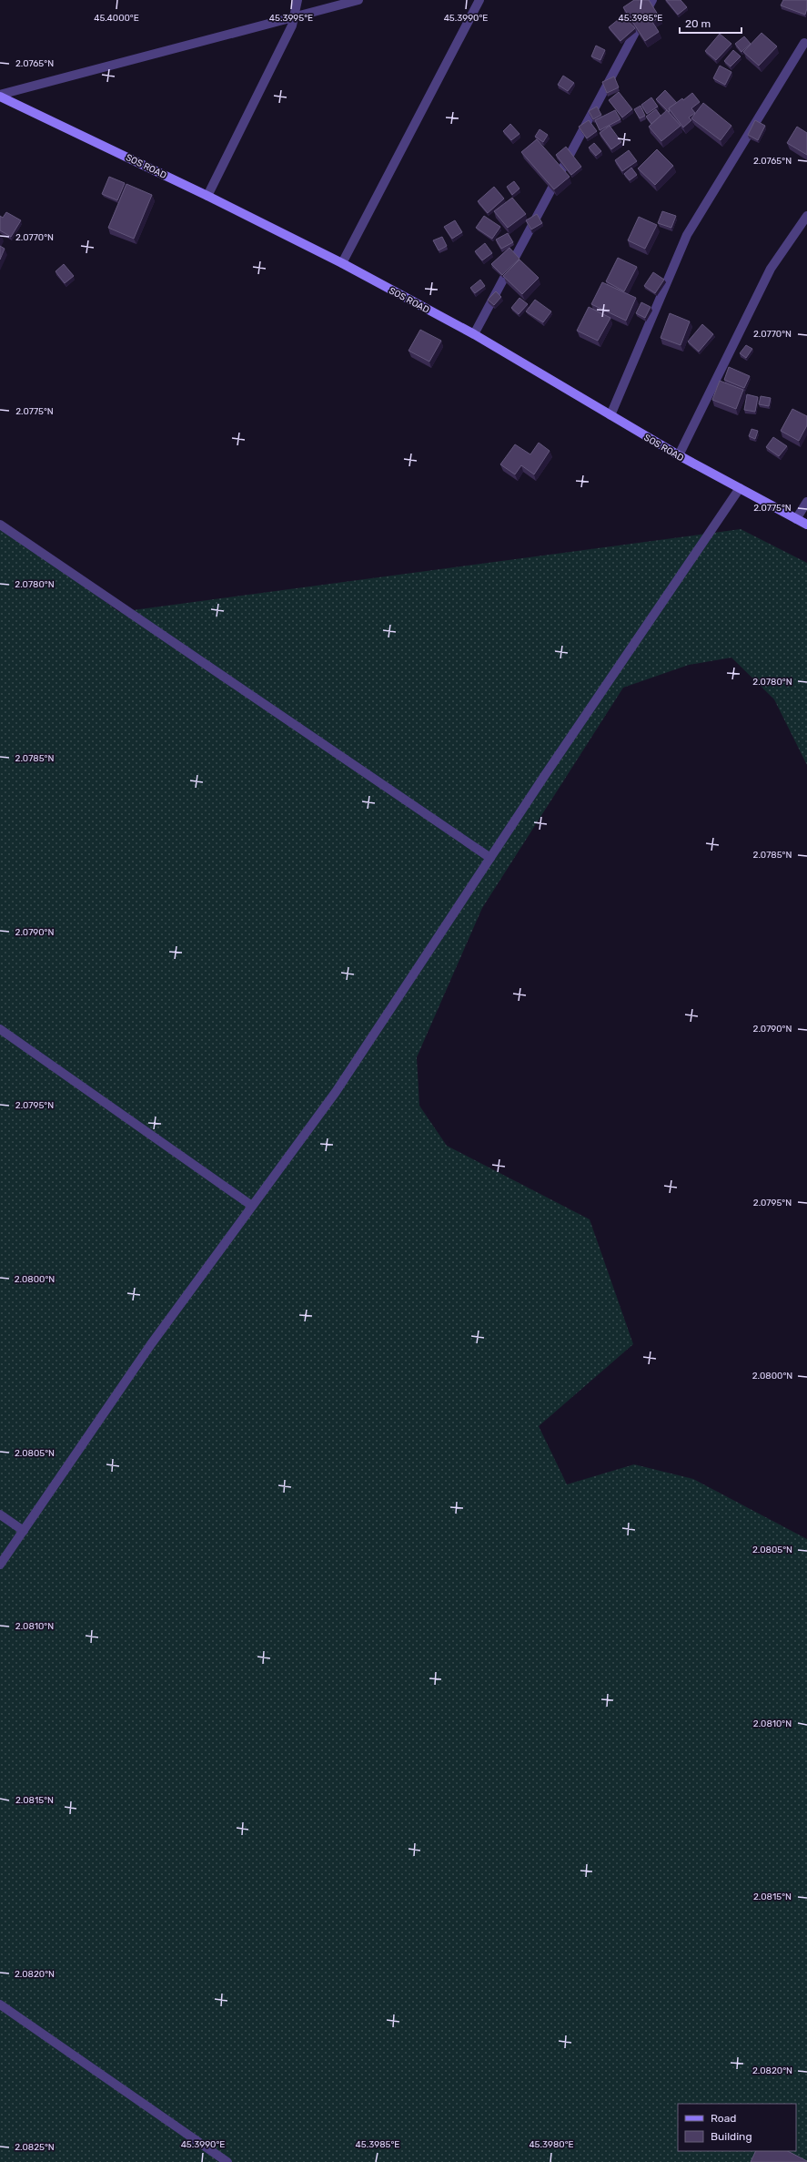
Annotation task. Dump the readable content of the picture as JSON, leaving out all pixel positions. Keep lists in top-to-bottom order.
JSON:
{
  "streets": {
    "street": ["SOS ROAD"]
  },
  "legend": ["Road", "Building"],
  "scale_bar": "20 m",
  "coordinates": [
    "45.4000°E",
    "45.3995°E",
    "45.3990°E",
    "45.3985°E",
    "2.0765°N",
    "2.0770°N",
    "2.0775°N",
    "2.0780°N",
    "2.0785°N",
    "2.0790°N",
    "2.0795°N",
    "2.0800°N",
    "2.0805°N",
    "2.0810°N",
    "2.0815°N",
    "2.0820°N",
    "45.3980°E",
    "2.0825°N"
  ]
}
